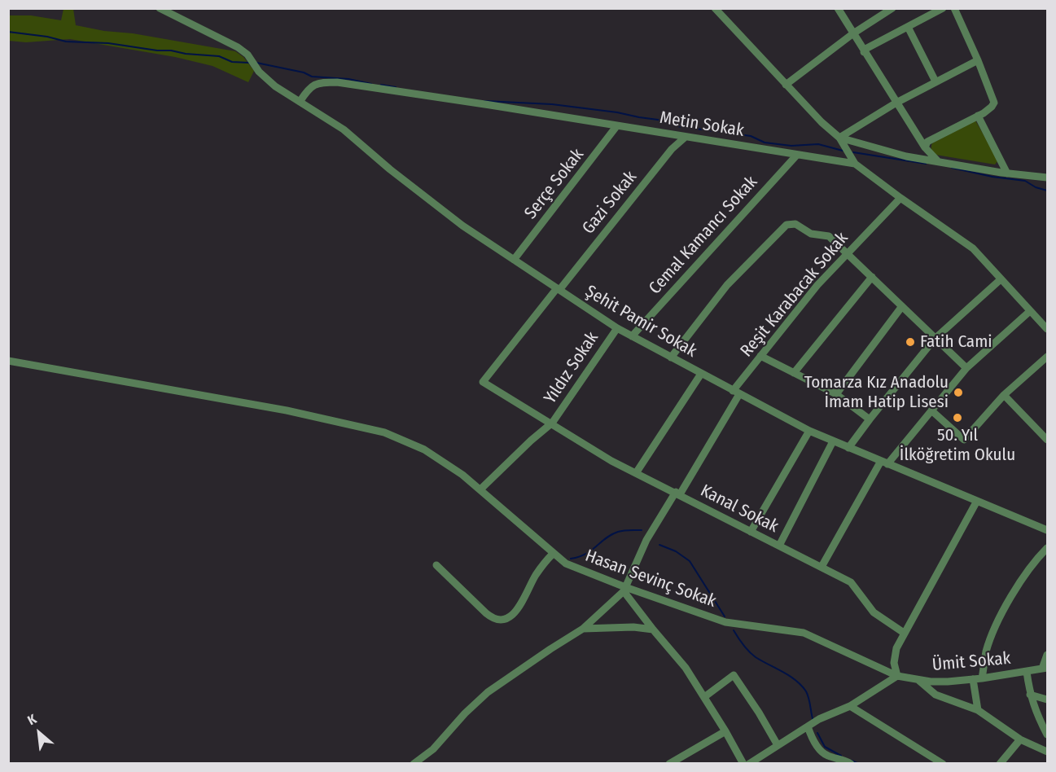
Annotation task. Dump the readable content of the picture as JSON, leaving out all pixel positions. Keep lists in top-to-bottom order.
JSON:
{
  "streets": {
    "street": [
      "Metin Sokak",
      "Serçe Sokak",
      "Gazi Sokak",
      "Cemal Kamancı Sokak",
      "Reşit Karabacak Sokak",
      "Şehit Pamir Sokak",
      "Yıldız Sokak",
      "Kanal Sokak",
      "Hasan Sevinç Sokak",
      "Ümit Sokak"
    ]
  },
  "crossings": [
    ["Metin Sokak", "Serçe Sokak"],
    ["Metin Sokak", "Gazi Sokak"],
    ["Metin Sokak", "Cemal Kamancı Sokak"],
    ["Metin Sokak", "Reşit Karabacak Sokak"],
    ["Metin Sokak", "Şehit Pamir Sokak"],
    ["Serçe Sokak", "Şehit Pamir Sokak"],
    ["Gazi Sokak", "Şehit Pamir Sokak"],
    ["Gazi Sokak", "Kanal Sokak"],
    ["Cemal Kamancı Sokak", "Şehit Pamir Sokak"],
    ["Reşit Karabacak Sokak", "Şehit Pamir Sokak"],
    ["Reşit Karabacak Sokak", "Kanal Sokak"],
    ["Reşit Karabacak Sokak", "Hasan Sevinç Sokak"],
    ["Şehit Pamir Sokak", "Yıldız Sokak"],
    ["Yıldız Sokak", "Kanal Sokak"],
    ["Yıldız Sokak", "Hasan Sevinç Sokak"],
    ["Hasan Sevinç Sokak", "Ümit Sokak"]
  ],
  "places": ["Fatih Cami", "Tomarza Kız Anadolu İmam Hatip Lisesi", "50. Yıl İlköğretim Okulu"],
  "north": "top left"
}
